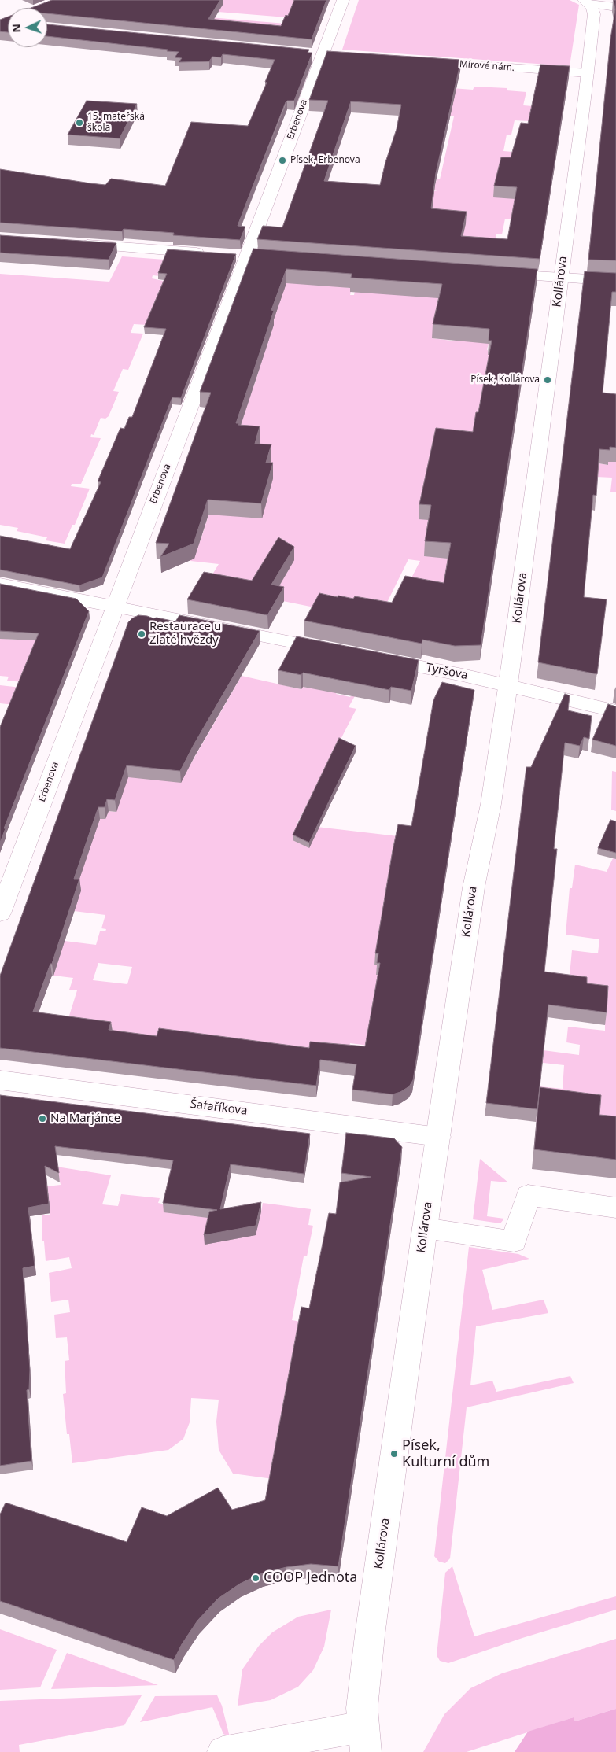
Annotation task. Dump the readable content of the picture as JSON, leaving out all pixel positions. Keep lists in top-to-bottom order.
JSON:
{
  "streets": {
    "street": [
      "Mírové nám.",
      "Erbenova",
      "Kollárova",
      "Tyršova",
      "Šafaříkova"
    ]
  },
  "crossings": [
    ["Mírové nám.", "Kollárova"],
    ["Kollárova", "Tyršova"],
    ["Kollárova", "Šafaříkova"]
  ],
  "places": [
    "15. mateřská škola",
    "Písek, Erbenova",
    "Písek, Kollárova",
    "Restaurace u Zlaté hvězdy",
    "Na Marjánce",
    "Písek, Kulturní dům",
    "COOP Jednota"
  ],
  "north": "left"
}
